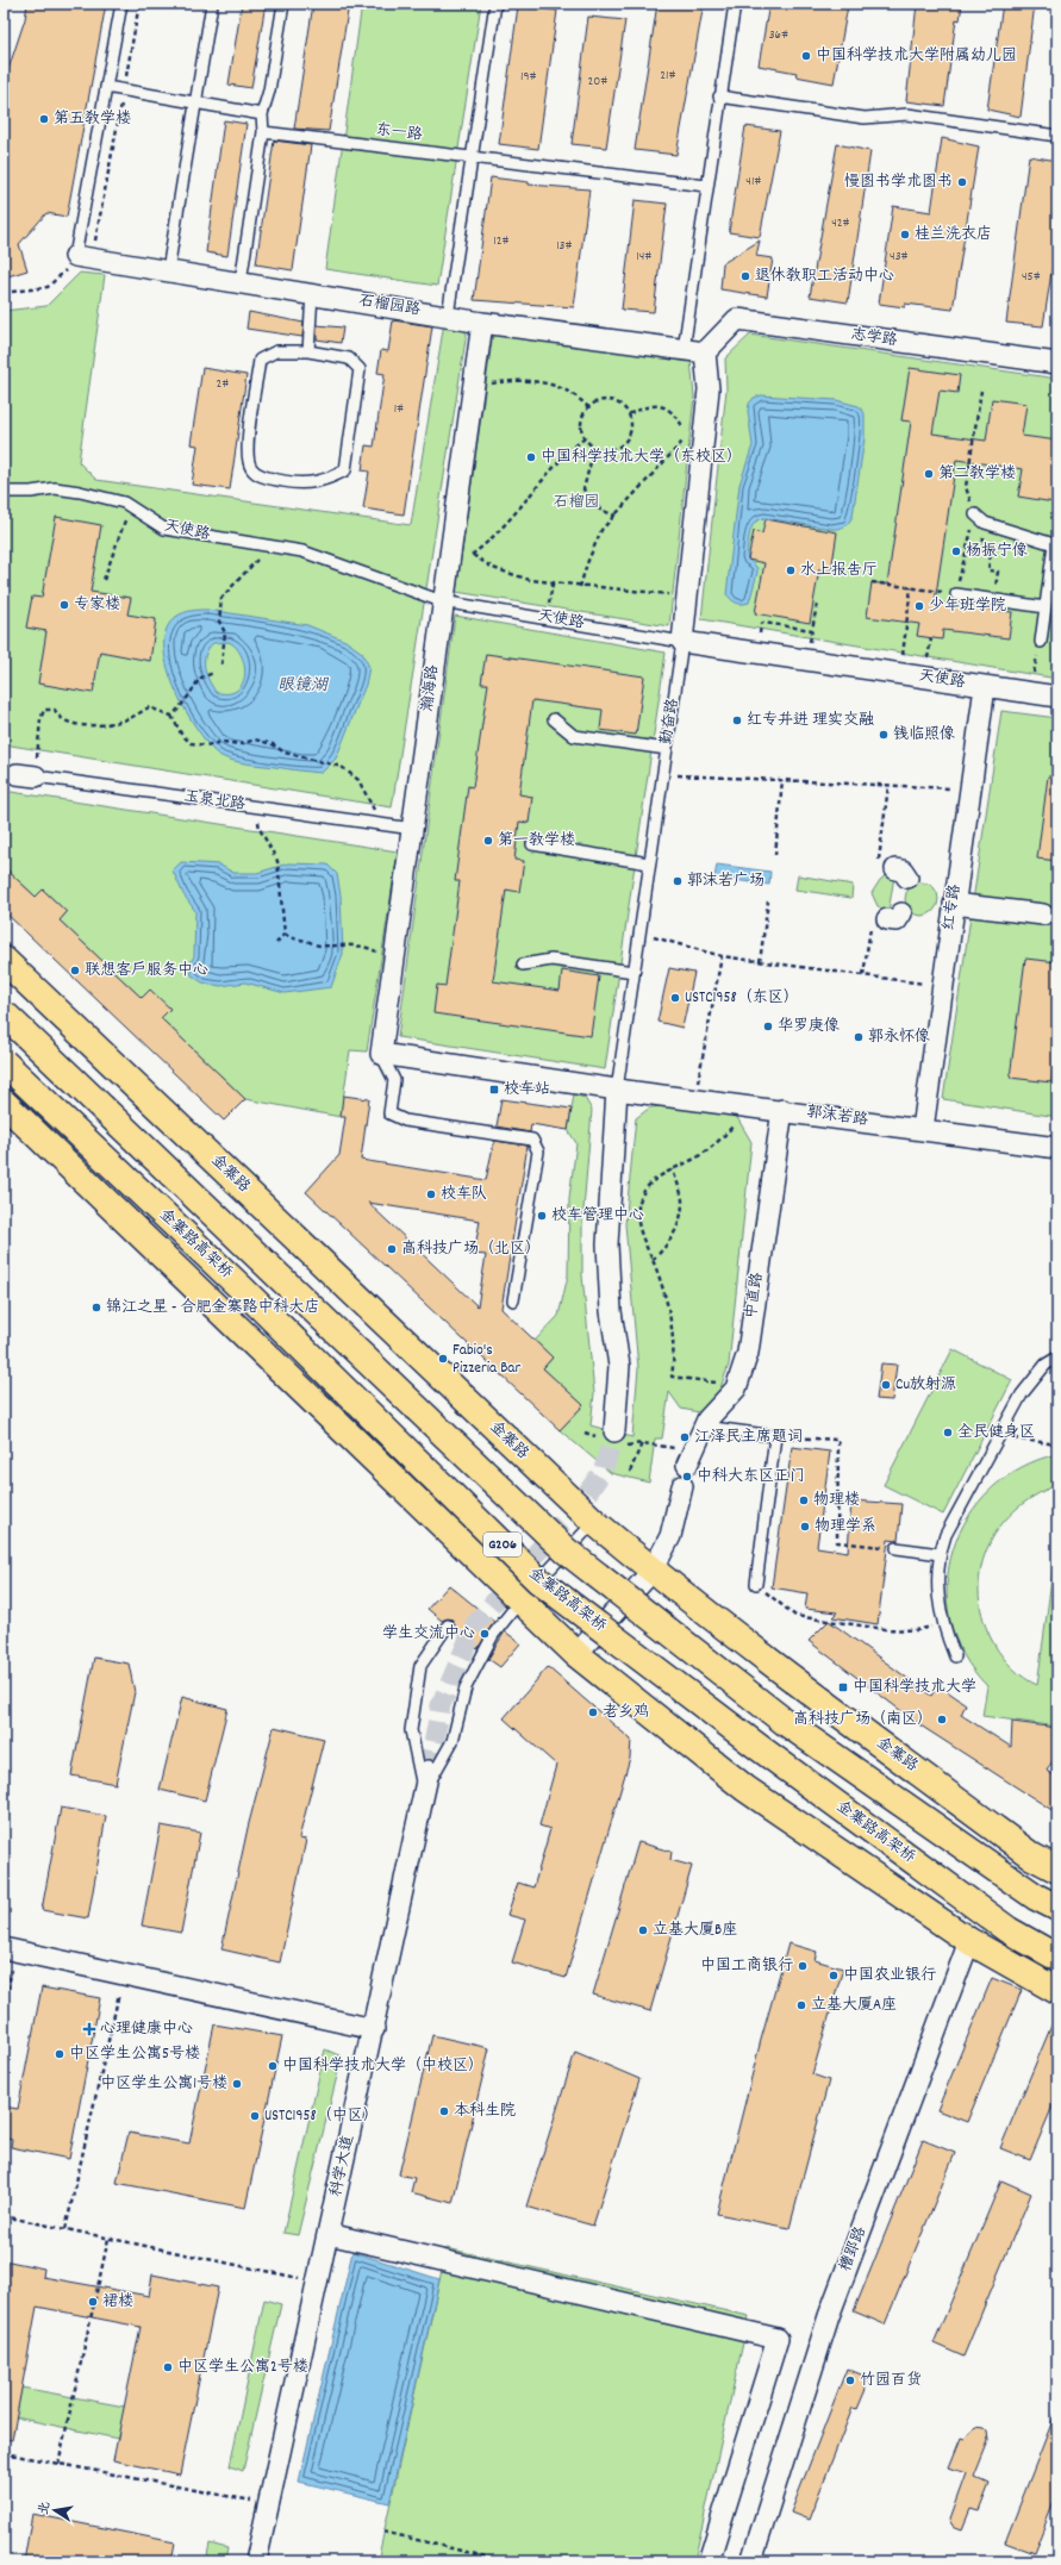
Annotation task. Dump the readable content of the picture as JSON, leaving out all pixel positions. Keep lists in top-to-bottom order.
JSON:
{
  "streets": {
    "highway": ["金寨路", "金寨路高架桥", "G206"],
    "street": [
      "石榴园路",
      "志学路",
      "天使路",
      "瀚海路",
      "勤奋路",
      "红专路",
      "郭沫若路",
      "中直路",
      "科学大道",
      "槽郢路"
    ],
    "lane": ["东一路", "玉泉北路"]
  },
  "crossings": [
    ["石榴园路", "志学路"],
    ["石榴园路", "瀚海路"],
    ["石榴园路", "勤奋路"],
    ["志学路", "勤奋路"],
    ["天使路", "瀚海路"],
    ["天使路", "勤奋路"],
    ["天使路", "红专路"],
    ["瀚海路", "玉泉北路"],
    ["瀚海路", "郭沫若路"],
    ["勤奋路", "郭沫若路"],
    ["红专路", "郭沫若路"],
    ["郭沫若路", "中直路"]
  ],
  "water": ["眼镜湖"],
  "parks": ["石榴园"],
  "places": {
    "other": [
      "中国科学技术大学附属幼儿园",
      "第五教学楼",
      "慢图书学术图书",
      "桂兰洗衣店",
      "退休教职工活动中心",
      "中国科学技术大学（东校区）",
      "第二教学楼",
      "杨振宁像",
      "水上报告厅",
      "专家楼",
      "少年班学院",
      "红专并进 理实交融",
      "钱临照像",
      "第一教学楼",
      "郭沫若广场",
      "联想客户服务中心",
      "USTC1958（东区）",
      "华罗庚像",
      "郭永怀像",
      "校车队",
      "校车管理中心",
      "高科技广场（北区）",
      "锦江之星 - 合肥金寨路中科大店",
      "Fabio's Pizzeria Bar",
      "Cu放射源",
      "全民健身区",
      "江泽民主席题词",
      "中科大东区正门",
      "物理楼",
      "物理学系",
      "学生交流中心",
      "老乡鸡",
      "高科技广场（南区）",
      "立基大厦B座",
      "中国工商银行",
      "中国农业银行",
      "立基大厦A座",
      "中区学生公寓5号楼",
      "中国科学技术大学（中校区）",
      "中区学生公寓1号楼",
      "本科生院",
      "USTC1958（中区）",
      "裙楼",
      "中区学生公寓2号楼",
      "竹园百货"
    ],
    "transit": ["校车站", "中国科学技术大学"],
    "health": ["心理健康中心"]
  },
  "house_numbers": [
    "36#",
    "21#",
    "19#",
    "20#",
    "41#",
    "42#",
    "12#",
    "13#",
    "14#",
    "43#",
    "45#",
    "2#",
    "1#"
  ],
  "north": "left"
}
